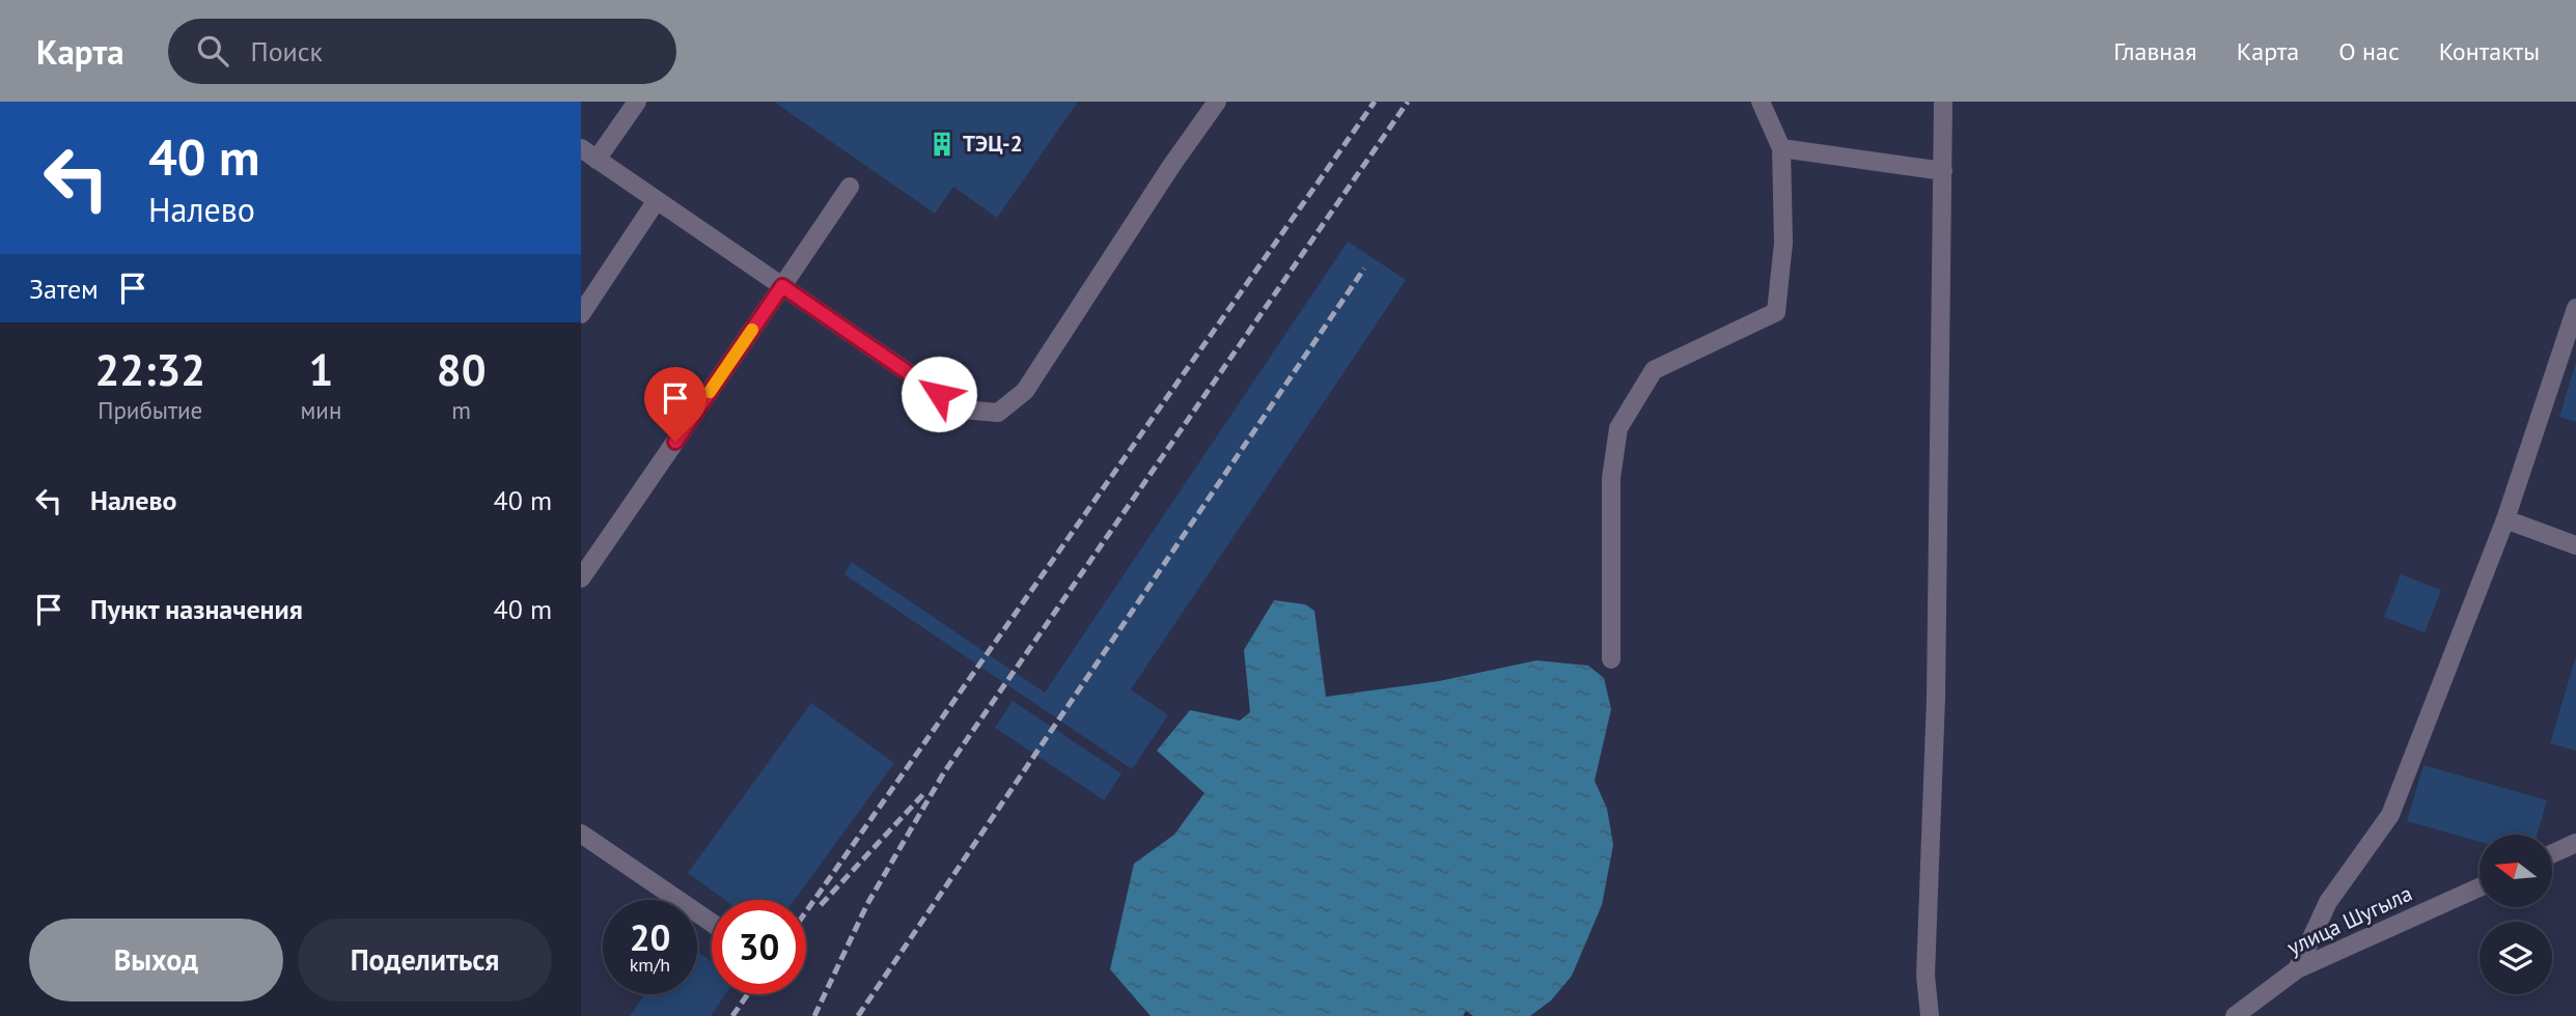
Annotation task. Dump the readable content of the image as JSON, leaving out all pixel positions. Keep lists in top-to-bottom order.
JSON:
{
  "streets": {
    "street": ["улица Шугыла"]
  },
  "places": {
    "building": ["ТЭЦ-2"]
  },
  "north": "left",
  "page": {
    "header": "Карта",
    "search": "Поиск",
    "nav": [
      "Главная",
      "Карта",
      "О нас",
      "Контакты"
    ],
    "turn": ["40 m", "Налево"],
    "then": "Затем",
    "eta": [
      "22:32",
      "Прибытие",
      "1",
      "мин",
      "80",
      "m"
    ],
    "list": [
      {
        "name": "Налево",
        "value": "40 m"
      },
      {
        "name": "Пункт назначения",
        "value": "40 m"
      }
    ],
    "speed": "20 km/h",
    "limit": "30",
    "buttons": ["Выход", "Поделиться"]
  }
}
